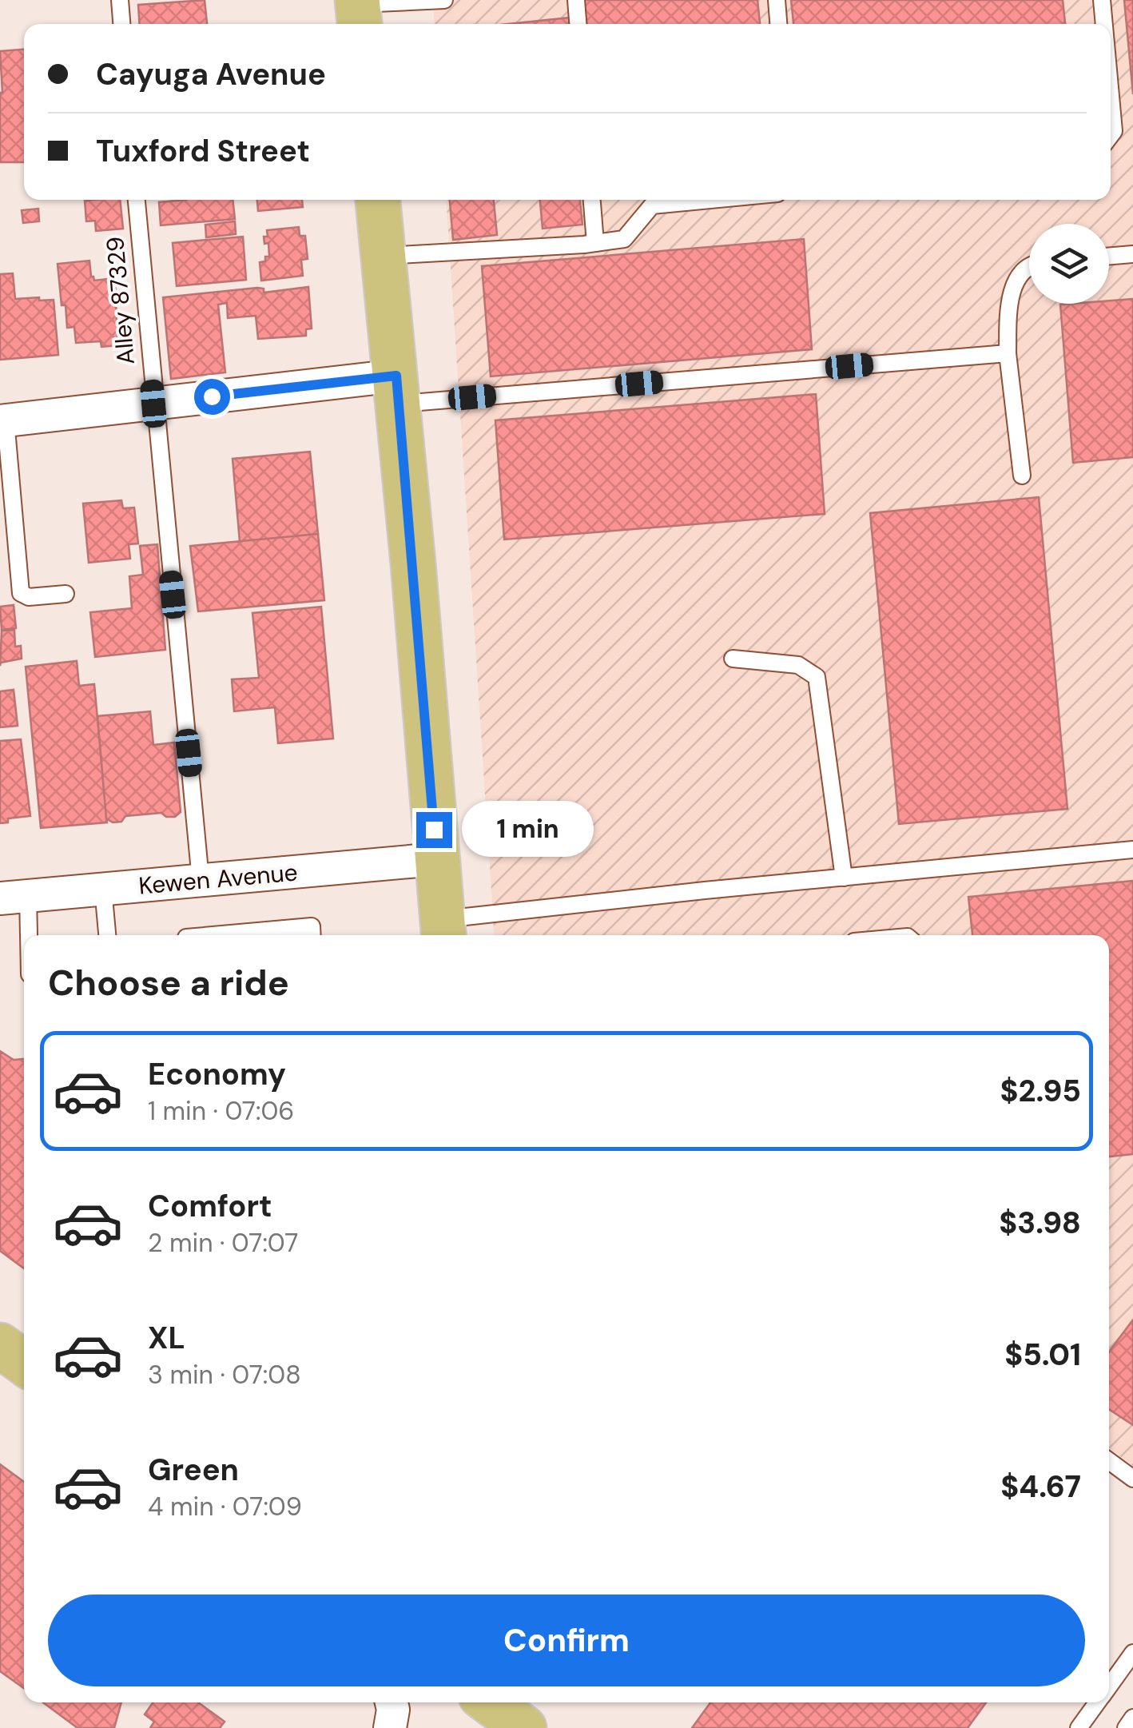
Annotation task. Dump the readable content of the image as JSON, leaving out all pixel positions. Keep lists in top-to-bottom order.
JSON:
{
  "streets": {
    "street": ["Kewen Avenue"],
    "lane": ["Alley 87329"]
  },
  "crossings": [
    ["Alley 87329", "Kewen Avenue"]
  ],
  "page": {
    "banner": ["Cayuga Avenue", "Tuxford Street"],
    "bubble": "1 min",
    "heading": "Choose a ride",
    "list": [
      {
        "name": "Economy",
        "note": "1 min · 07:06",
        "value": "$2.95"
      },
      {
        "name": "Comfort",
        "note": "2 min · 07:07",
        "value": "$3.98"
      },
      {
        "name": "XL",
        "note": "3 min · 07:08",
        "value": "$5.01"
      },
      {
        "name": "Green",
        "note": "4 min · 07:09",
        "value": "$4.67"
      }
    ],
    "buttons": "Confirm"
  }
}
